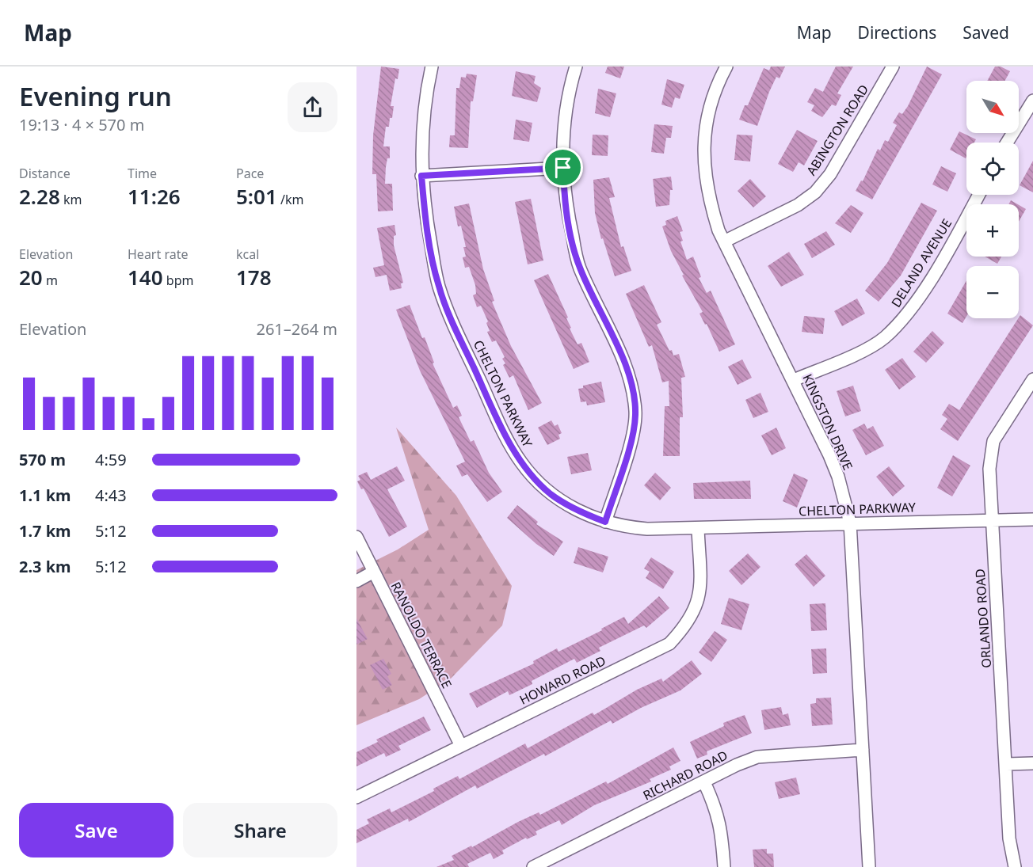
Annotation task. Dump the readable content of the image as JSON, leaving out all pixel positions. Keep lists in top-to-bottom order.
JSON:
{
  "streets": {
    "street": [
      "ABINGTON ROAD",
      "DELAND AVENUE",
      "CHELTON PARKWAY",
      "KINGSTON DRIVE",
      "ORLANDO ROAD",
      "RANOLDO TERRACE",
      "HOWARD ROAD",
      "RICHARD ROAD"
    ]
  },
  "crossings": [
    ["ABINGTON ROAD", "KINGSTON DRIVE"],
    ["DELAND AVENUE", "KINGSTON DRIVE"],
    ["CHELTON PARKWAY", "KINGSTON DRIVE"],
    ["CHELTON PARKWAY", "ORLANDO ROAD"],
    ["CHELTON PARKWAY", "HOWARD ROAD"],
    ["KINGSTON DRIVE", "RICHARD ROAD"],
    ["RANOLDO TERRACE", "HOWARD ROAD"]
  ],
  "north": "bottom right",
  "page": {
    "header": "Map",
    "nav": ["Map", "Directions", "Saved"],
    "heading": ["Evening run", "19:13 · 4 × 570 m"],
    "map_buttons": ["+", "−"],
    "stats": [
      ["Distance", "2.28 km"],
      ["Time", "11:26"],
      ["Pace", "5:01 /km"],
      ["Elevation", "20 m"],
      ["Heart rate", "140 bpm"],
      ["kcal", "178"]
    ],
    "chart": ["Elevation", "261–264 m"],
    "list": [
      {
        "name": "570 m",
        "note": "4:59"
      },
      {
        "name": "1.1 km",
        "note": "4:43"
      },
      {
        "name": "1.7 km",
        "note": "5:12"
      },
      {
        "name": "2.3 km",
        "note": "5:12"
      }
    ],
    "buttons": ["Save", "Share"]
  }
}
